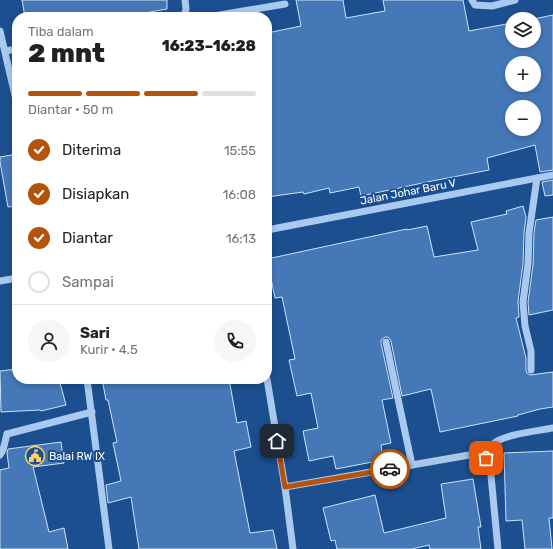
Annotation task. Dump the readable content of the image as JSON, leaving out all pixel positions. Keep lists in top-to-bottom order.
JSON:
{
  "streets": {
    "street": ["Jalan Johar Baru V"]
  },
  "places": {
    "public building": ["Balai RW IX"]
  },
  "page": {
    "map_buttons": ["+", "−"],
    "heading": ["2 mnt", "Tiba dalam", "16:23–16:28"],
    "panel": ["Sari", "Kurir · 4.5"],
    "bar": "Diantar · 50 m",
    "list": [
      ["Diterima", "15:55"],
      ["Disiapkan", "16:08"],
      ["Diantar", "16:13"],
      "Sampai"
    ]
  }
}
